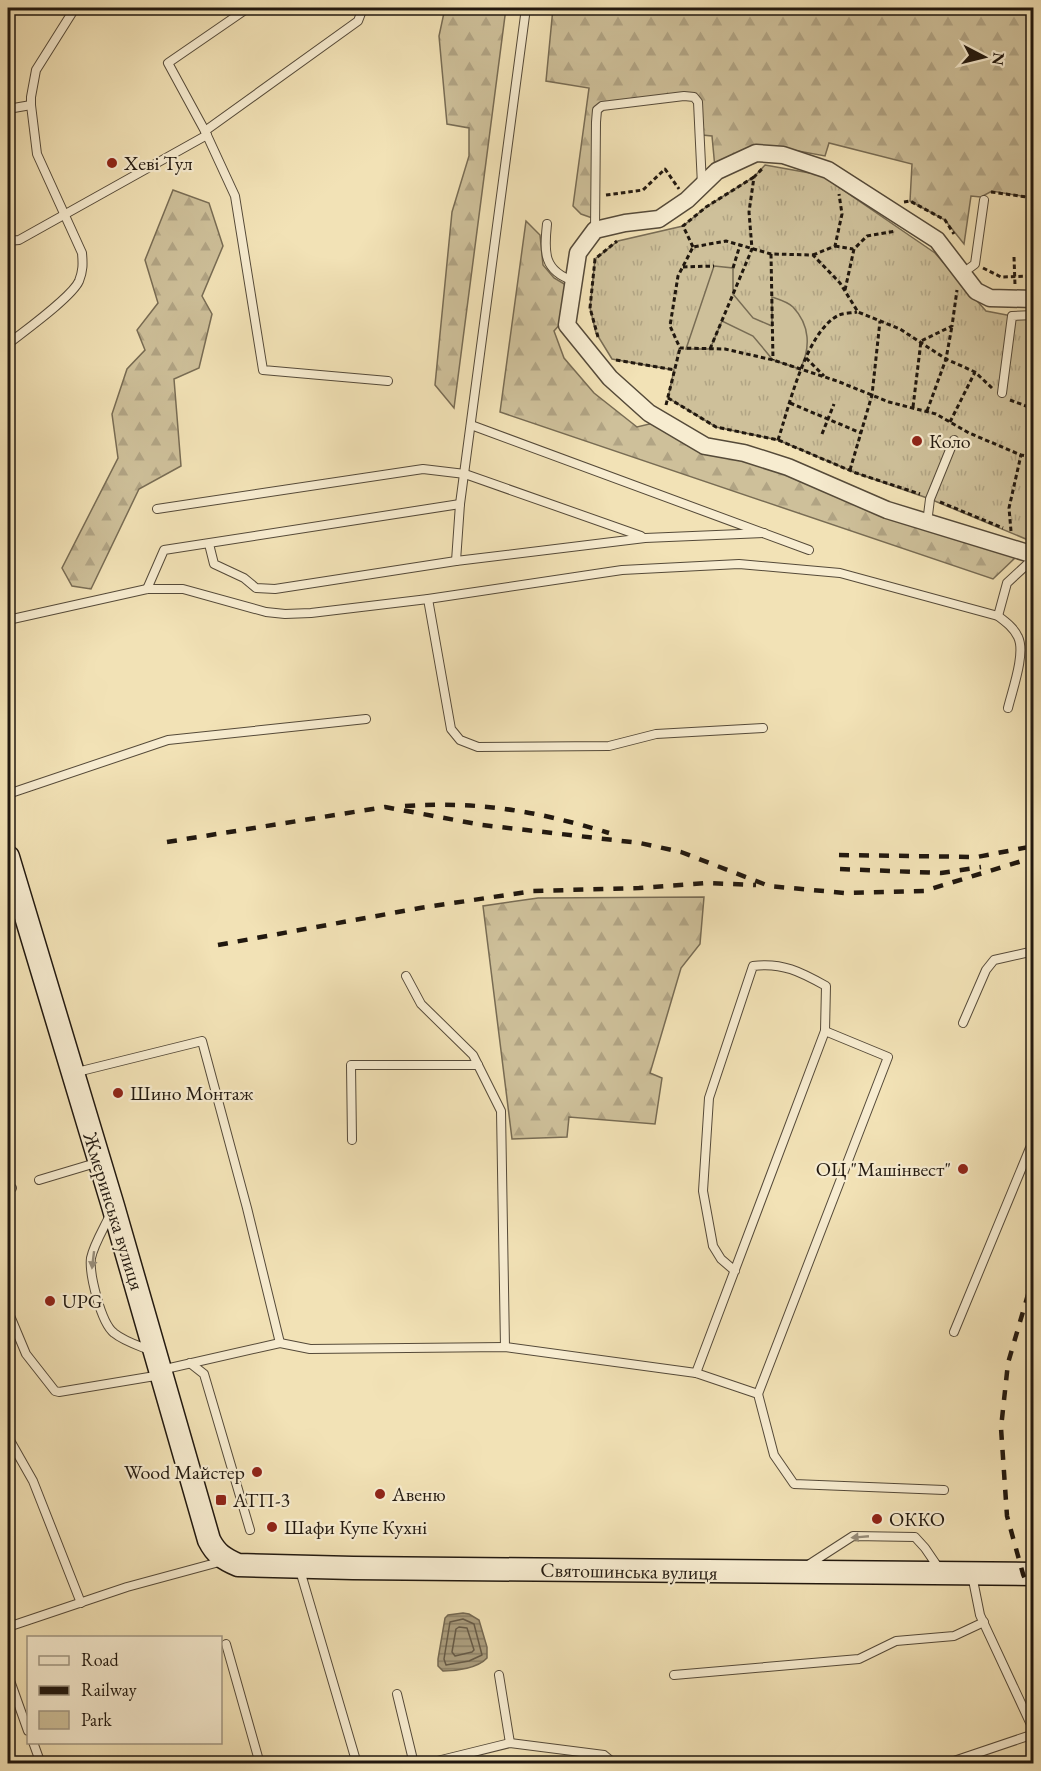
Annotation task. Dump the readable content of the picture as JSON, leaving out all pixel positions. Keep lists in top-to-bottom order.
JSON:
{
  "streets": {
    "main road": ["Жмеринська вулиця", "Святошинська вулиця"]
  },
  "crossings": [
    ["Жмеринська вулиця", "Святошинська вулиця"]
  ],
  "places": {
    "other": [
      "Хеві Тул",
      "Коло",
      "Шино Монтаж",
      "ОЦ \"Машінвест\"",
      "UPG",
      "Wood Майстер",
      "Авеню",
      "ОККО",
      "Шафи Купе Кухні"
    ],
    "transit": ["АТП-3"]
  },
  "legend": ["Road", "Railway", "Park"],
  "north": "right"
}
